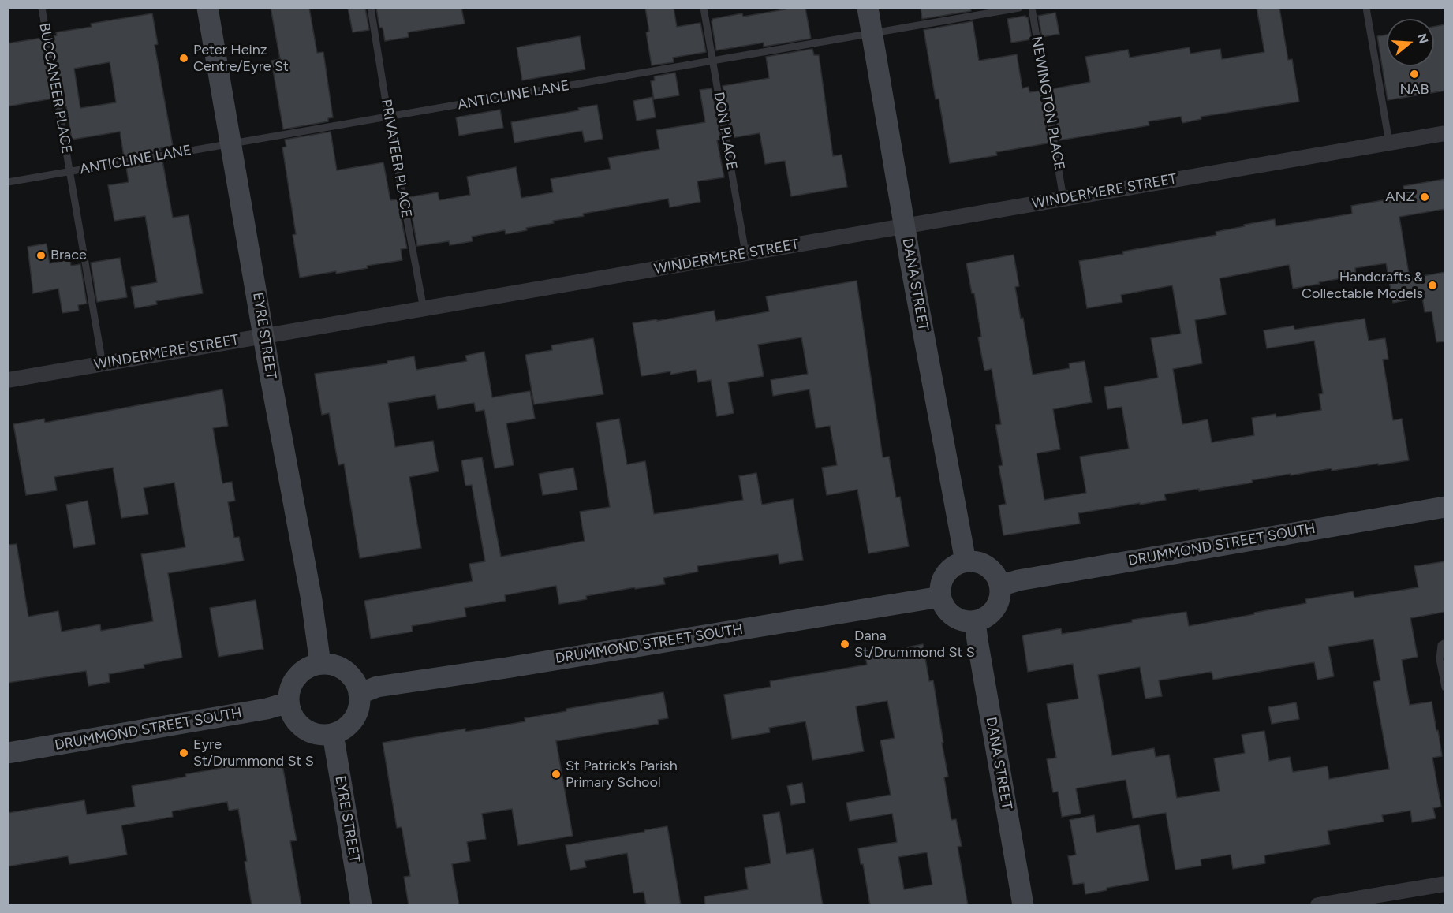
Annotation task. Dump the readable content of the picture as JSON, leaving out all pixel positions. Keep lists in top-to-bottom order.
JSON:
{
  "streets": {
    "main road": ["DANA STREET", "EYRE STREET", "DRUMMOND STREET SOUTH"],
    "street": ["WINDERMERE STREET"],
    "lane": [
      "BUCCANEER PLACE",
      "ANTICLINE LANE",
      "NEWINGTON PLACE",
      "DON PLACE",
      "PRIVATEER PLACE"
    ]
  },
  "crossings": [
    ["BUCCANEER PLACE", "ANTICLINE LANE"],
    ["BUCCANEER PLACE", "WINDERMERE STREET"],
    ["ANTICLINE LANE", "DON PLACE"],
    ["ANTICLINE LANE", "PRIVATEER PLACE"],
    ["ANTICLINE LANE", "DANA STREET"],
    ["ANTICLINE LANE", "EYRE STREET"],
    ["NEWINGTON PLACE", "WINDERMERE STREET"],
    ["DON PLACE", "WINDERMERE STREET"],
    ["PRIVATEER PLACE", "WINDERMERE STREET"],
    ["WINDERMERE STREET", "DANA STREET"],
    ["WINDERMERE STREET", "EYRE STREET"],
    ["DANA STREET", "DRUMMOND STREET SOUTH"],
    ["EYRE STREET", "DRUMMOND STREET SOUTH"]
  ],
  "places": [
    "Peter Heinz Centre/Eyre St",
    "NAB",
    "ANZ",
    "Brace",
    "Handcrafts & Collectable Models",
    "Dana St/Drummond St S",
    "Eyre St/Drummond St S",
    "St Patrick's Parish Primary School"
  ],
  "north": "right"
}
